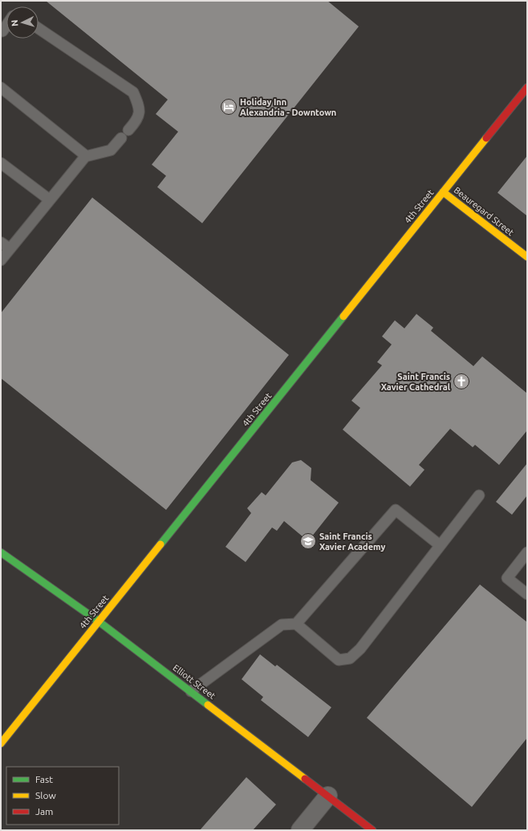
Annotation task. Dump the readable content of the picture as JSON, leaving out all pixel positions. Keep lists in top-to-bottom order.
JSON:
{
  "streets": {
    "main road": ["4th Street", "Beauregard Street", "Elliott Street"]
  },
  "crossings": [
    ["4th Street", "Beauregard Street"],
    ["4th Street", "Elliott Street"]
  ],
  "places": {
    "hotel": ["Holiday Inn Alexandria - Downtown"],
    "church": ["Saint Francis Xavier Cathedral"],
    "school or university": ["Saint Francis Xavier Academy"]
  },
  "legend": ["Fast", "Slow", "Jam"],
  "north": "left"
}
